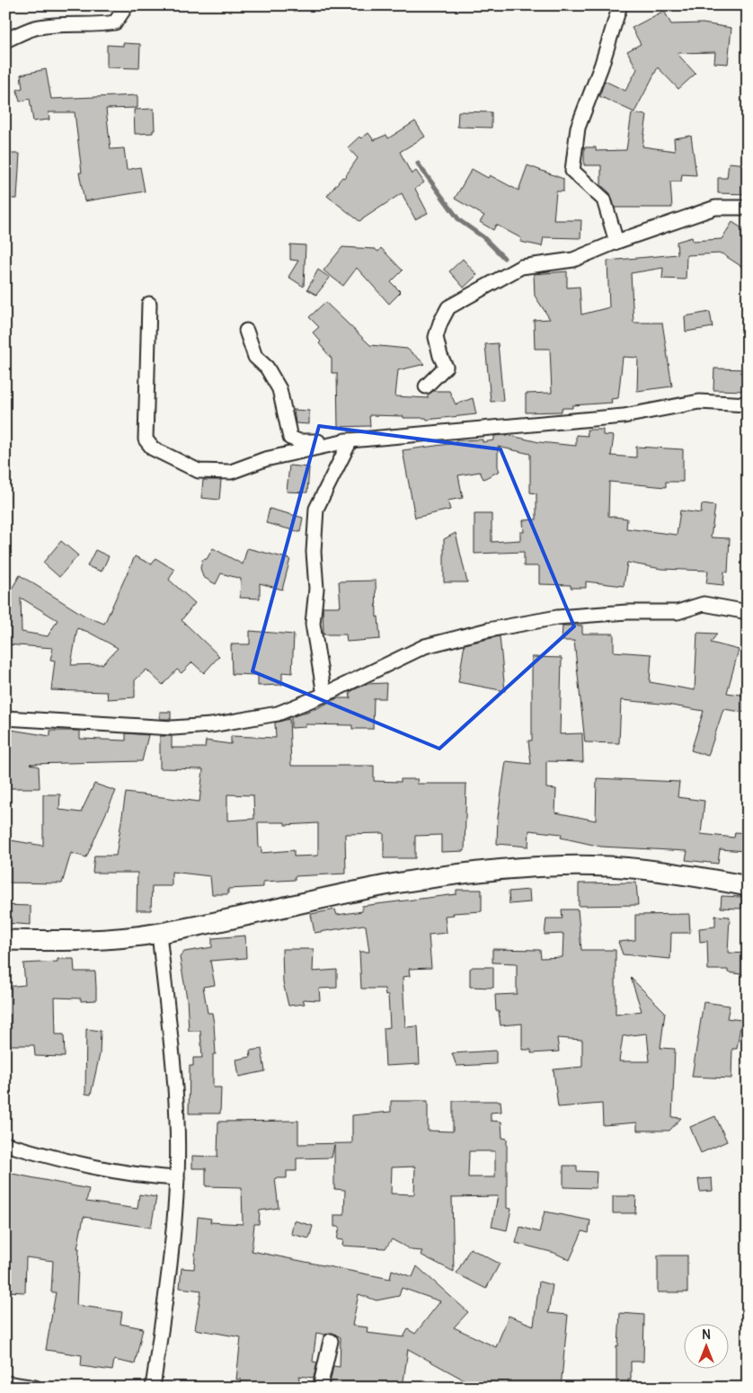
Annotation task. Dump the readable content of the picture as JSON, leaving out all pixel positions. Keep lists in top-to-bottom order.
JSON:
{
  "north": "top"
}
